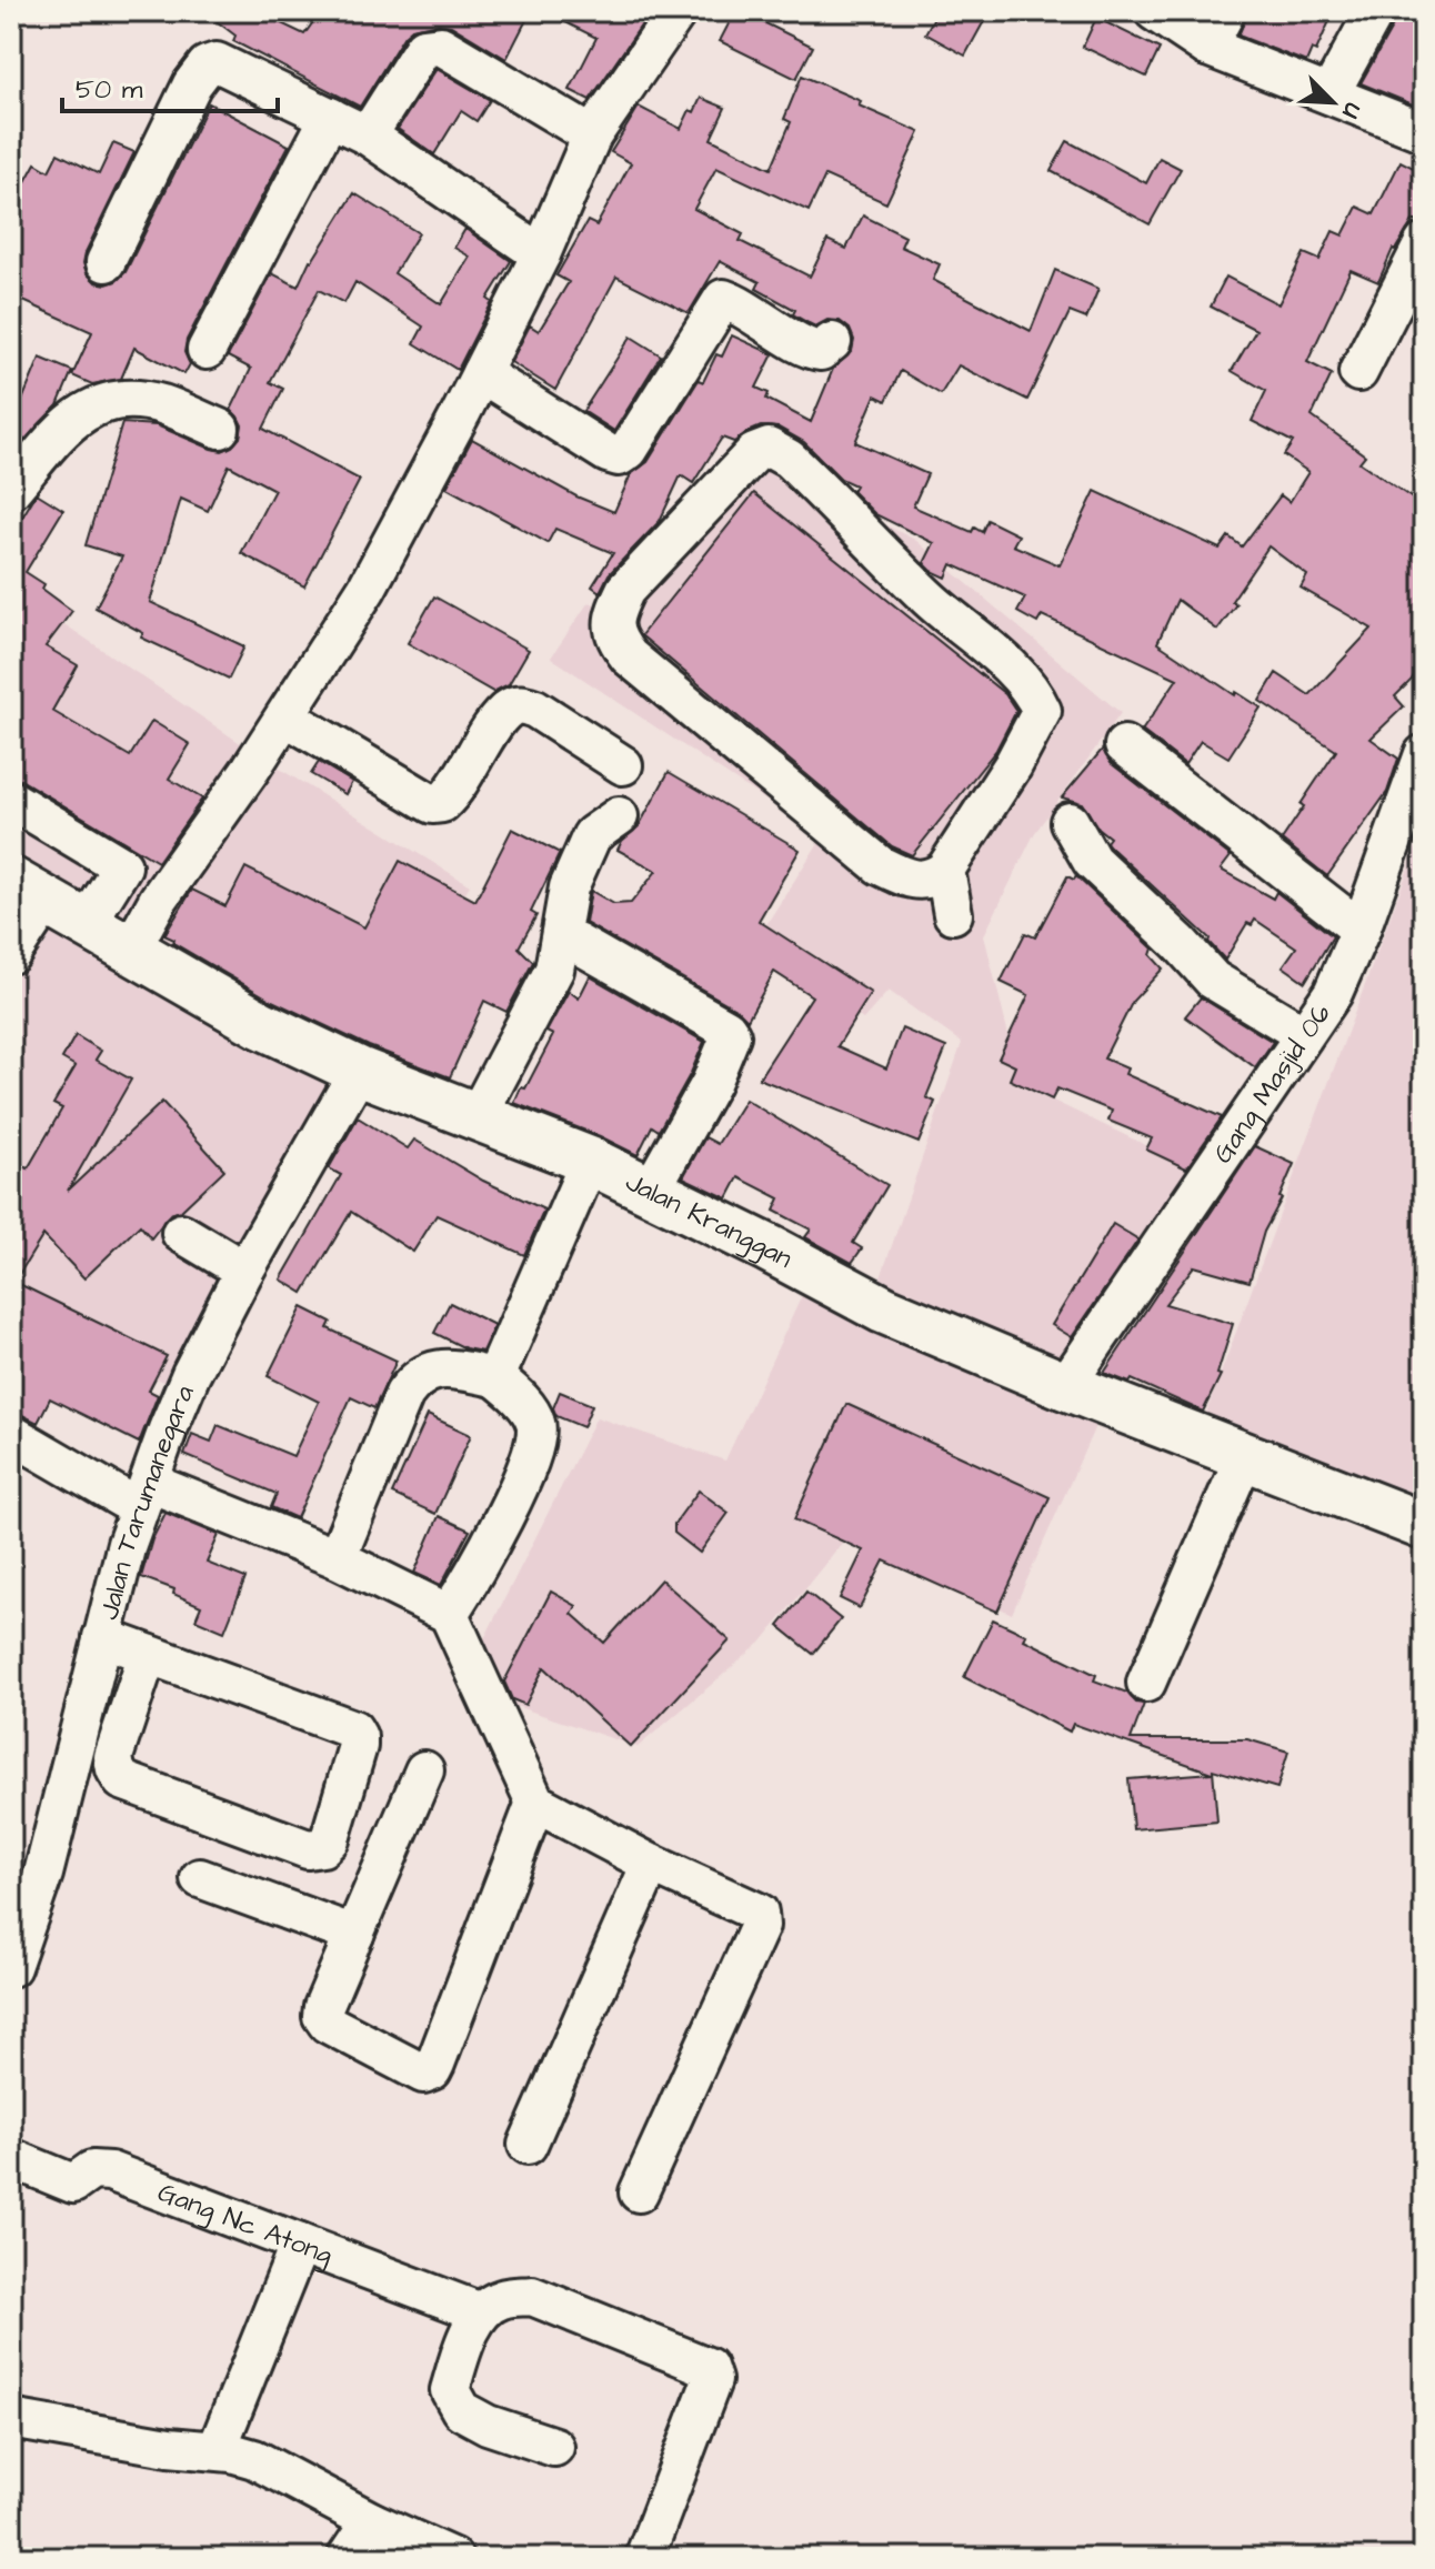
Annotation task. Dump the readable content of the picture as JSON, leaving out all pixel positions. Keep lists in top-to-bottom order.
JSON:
{
  "streets": {
    "main road": ["Jalan Kranggan"],
    "street": ["Gang Masjid 06", "Jalan Tarumanegara", "Gang Nc Atong"]
  },
  "crossings": [
    ["Gang Masjid 06", "Jalan Kranggan"],
    ["Jalan Kranggan", "Jalan Tarumanegara"]
  ],
  "scale_bar": "50 m",
  "north": "bottom right"
}
